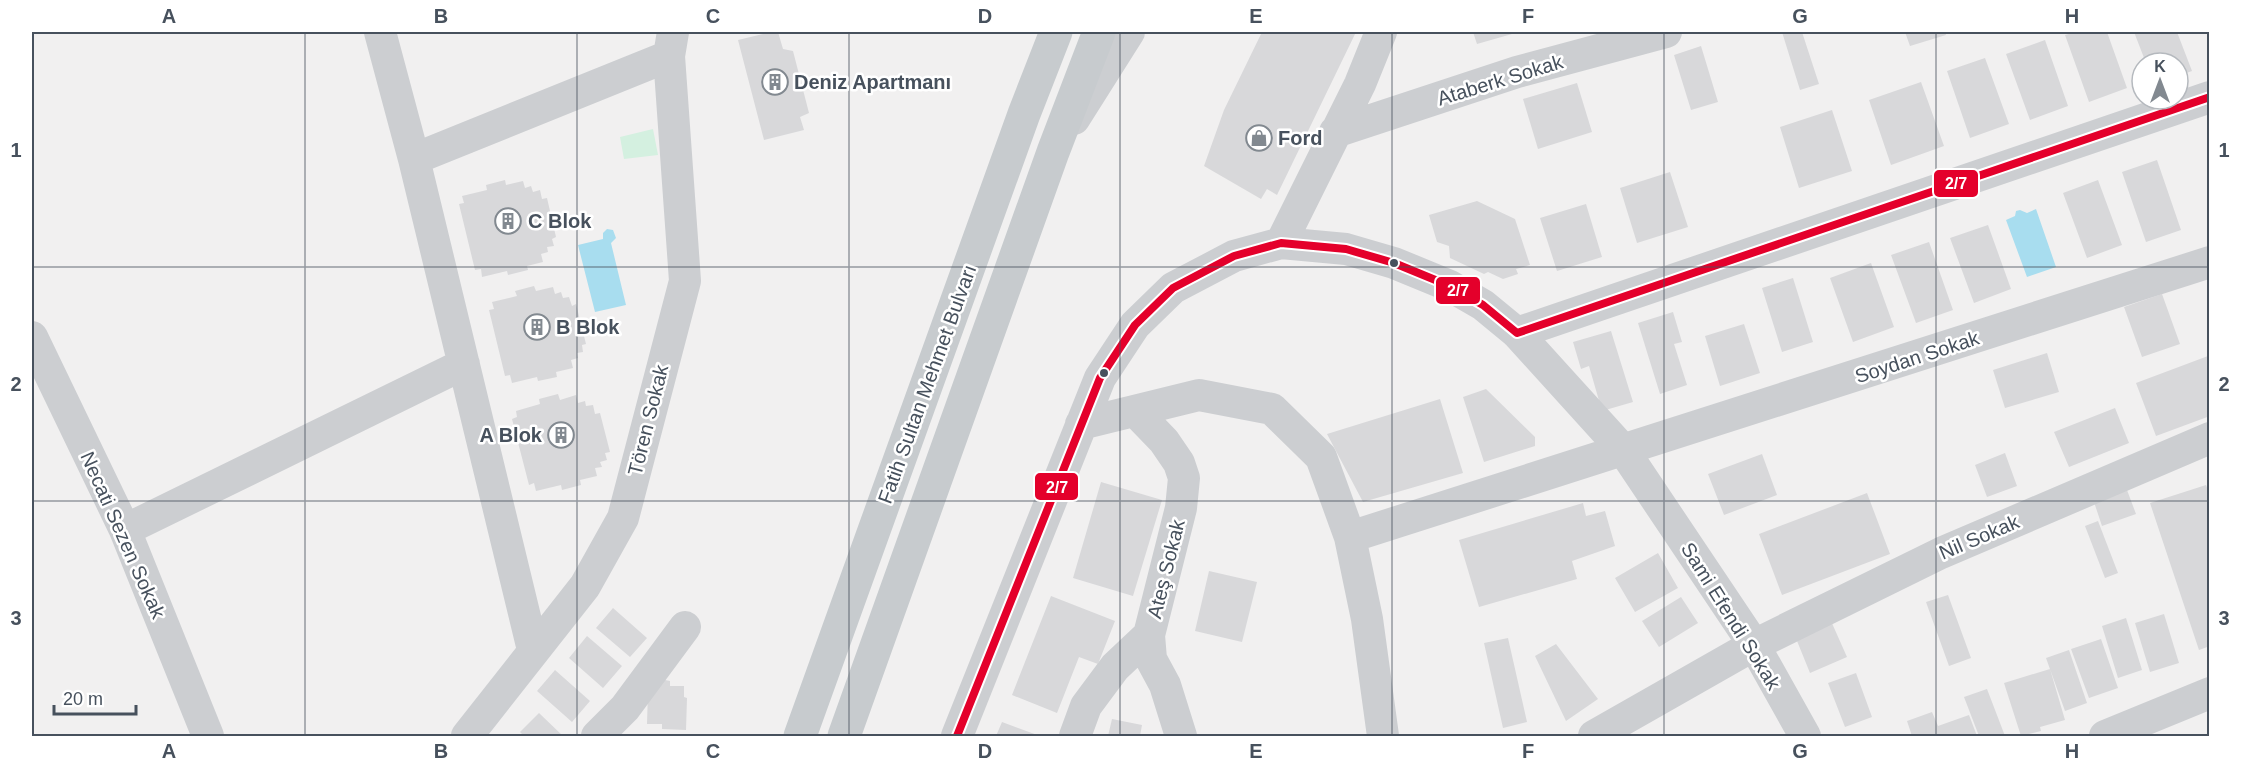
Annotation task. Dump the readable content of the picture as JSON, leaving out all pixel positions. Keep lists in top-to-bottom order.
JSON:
{
  "streets": {
    "main road": ["Fatih Sultan Mehmet Bulvarı"],
    "street": [
      "Ataberk Sokak",
      "Soydan Sokak",
      "Tören Sokak",
      "Necati Sezen Sokak",
      "Nil Sokak",
      "Ateş Sokak",
      "Sami Efendi Sokak"
    ]
  },
  "crossings": [
    ["Soydan Sokak", "Sami Efendi Sokak"],
    ["Nil Sokak", "Sami Efendi Sokak"]
  ],
  "places": {
    "building": [
      "Deniz Apartmanı",
      "C Blok",
      "B Blok",
      "A Blok"
    ],
    "shop": ["Ford"]
  },
  "lines": ["transit line 2/7"],
  "scale_bar": "20 m",
  "north": "top",
  "grid": {
    "columns": [
      "A",
      "B",
      "C",
      "D",
      "E",
      "F",
      "G",
      "H"
    ],
    "rows": ["1", "2", "3"]
  }
}
